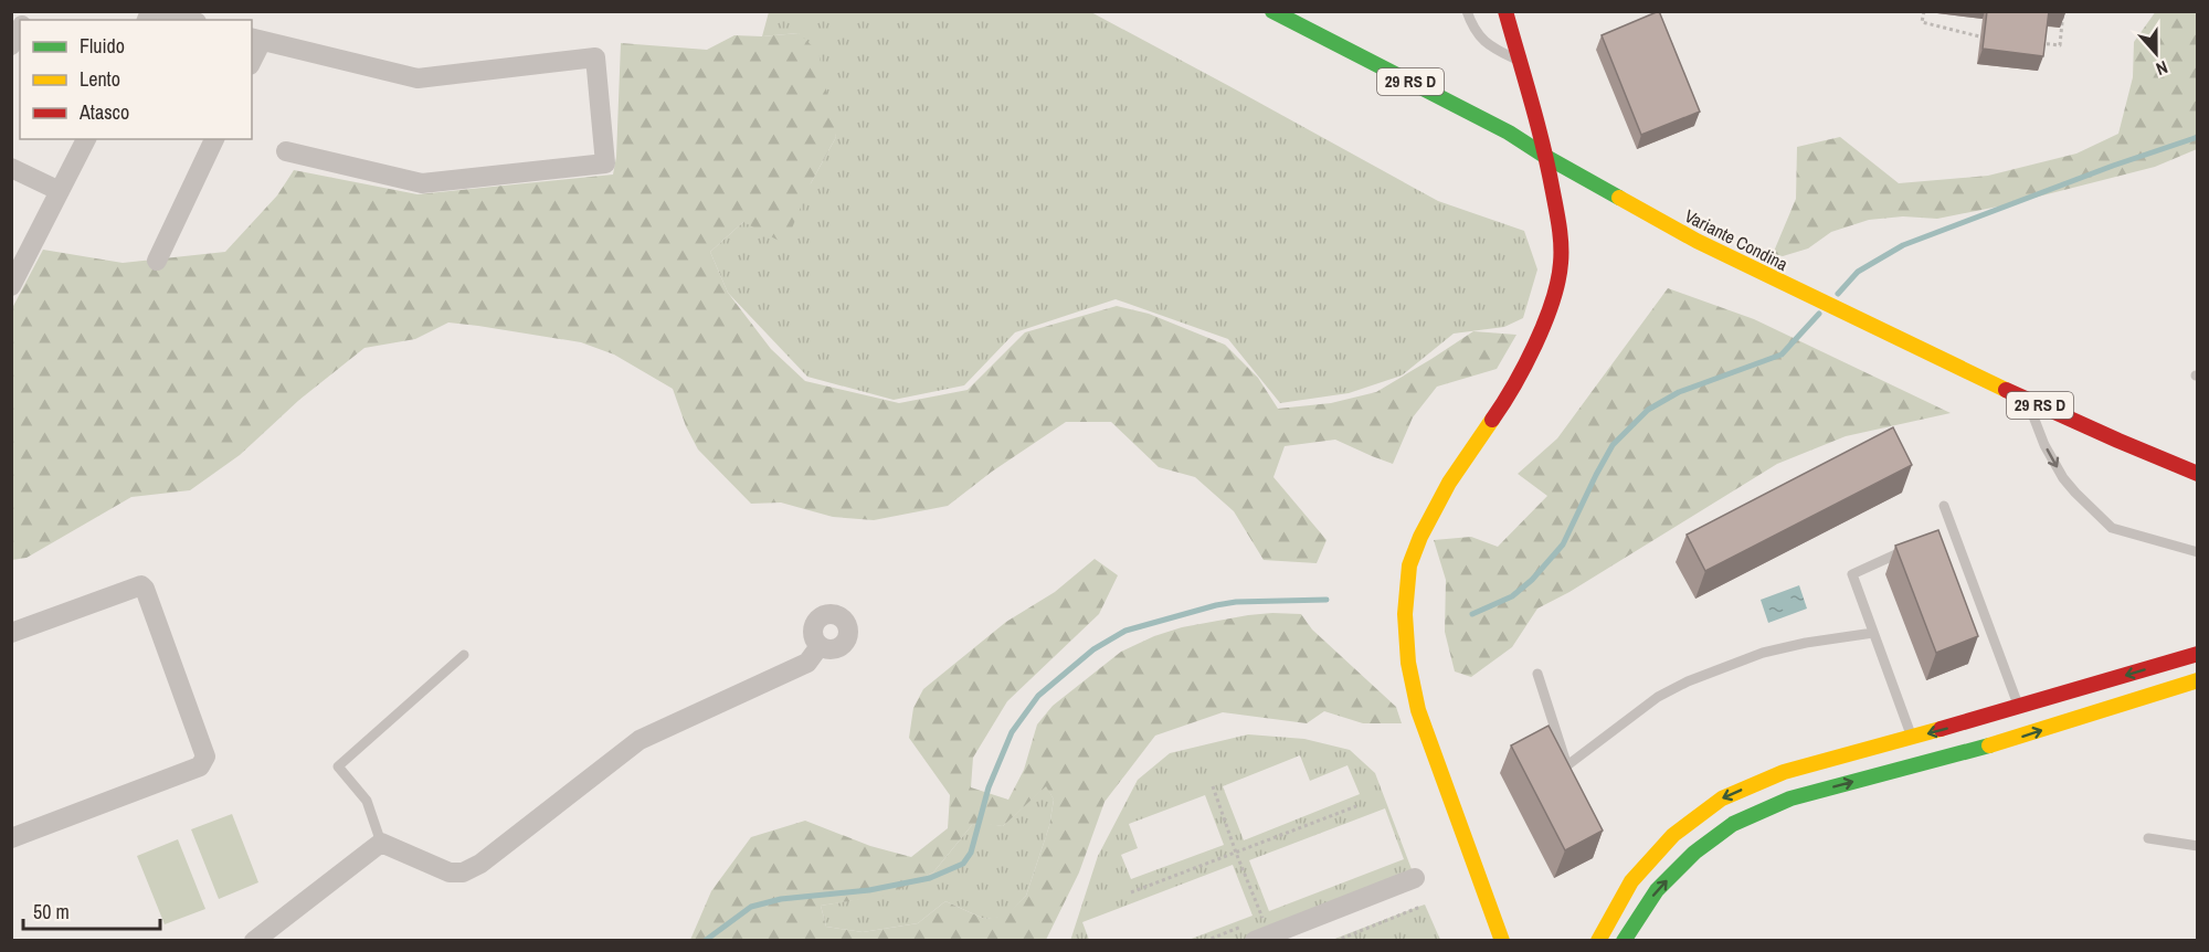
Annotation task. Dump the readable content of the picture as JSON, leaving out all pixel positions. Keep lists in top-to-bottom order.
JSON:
{
  "streets": {
    "main road": ["29 RS D", "Variante Condina"]
  },
  "legend": ["Fluido", "Lento", "Atasco"],
  "scale_bar": "50 m",
  "north": "bottom"
}
